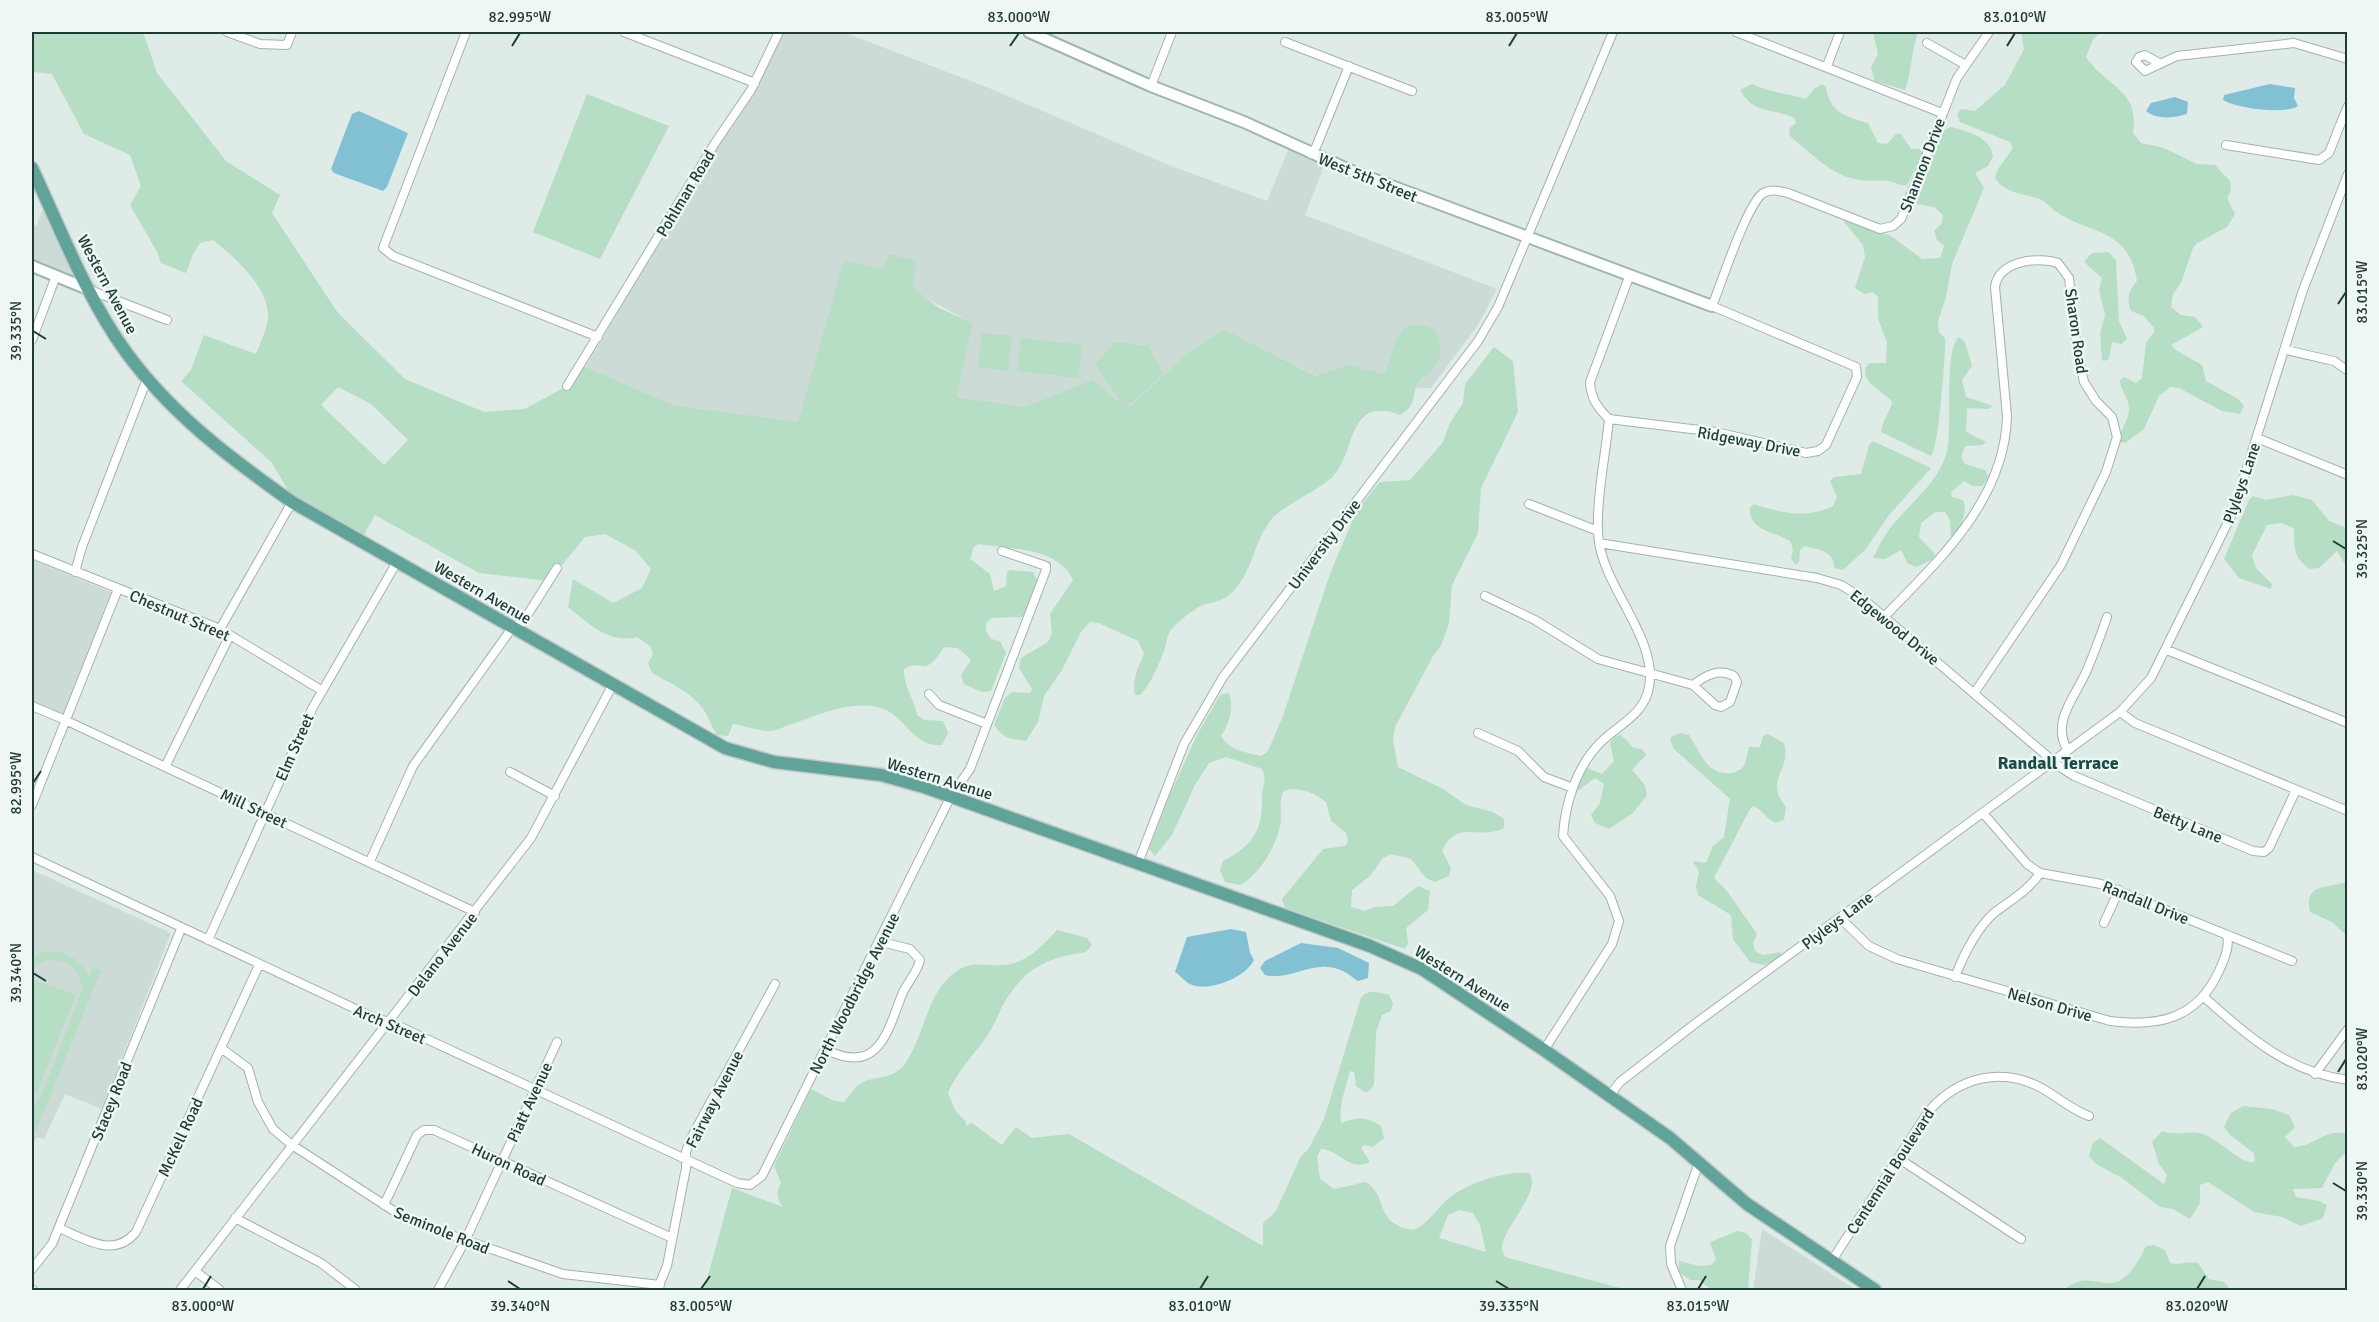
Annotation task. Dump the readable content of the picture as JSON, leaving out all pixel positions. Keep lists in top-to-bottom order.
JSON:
{
  "streets": {
    "main road": ["Western Avenue"],
    "street": [
      "Shannon Drive",
      "West 5th Street",
      "Pohlman Road",
      "Sharon Road",
      "Ridgeway Drive",
      "Plyleys Lane",
      "University Drive",
      "Chestnut Street",
      "Edgewood Drive",
      "Elm Street",
      "Mill Street",
      "Betty Lane",
      "Randall Drive",
      "Delano Avenue",
      "North Woodbridge Avenue",
      "Nelson Drive",
      "Arch Street",
      "Fairway Avenue",
      "Stacey Road",
      "Piatt Avenue",
      "McKell Road",
      "Huron Road",
      "Centennial Boulevard",
      "Seminole Road"
    ]
  },
  "crossings": [
    ["Shannon Drive", "West 5th Street"],
    ["Shannon Drive", "Ridgeway Drive"],
    ["West 5th Street", "Ridgeway Drive"],
    ["West 5th Street", "University Drive"],
    ["Western Avenue", "Plyleys Lane"],
    ["Western Avenue", "University Drive"],
    ["Western Avenue", "Elm Street"],
    ["Western Avenue", "Delano Avenue"],
    ["Western Avenue", "North Woodbridge Avenue"],
    ["Western Avenue", "Centennial Boulevard"],
    ["Sharon Road", "Edgewood Drive"],
    ["Plyleys Lane", "Edgewood Drive"],
    ["Plyleys Lane", "Betty Lane"],
    ["Plyleys Lane", "Nelson Drive"],
    ["Chestnut Street", "Elm Street"],
    ["Edgewood Drive", "Betty Lane"],
    ["Elm Street", "Mill Street"],
    ["Elm Street", "Arch Street"],
    ["Mill Street", "Delano Avenue"],
    ["Randall Drive", "Nelson Drive"],
    ["Delano Avenue", "Arch Street"],
    ["Delano Avenue", "Seminole Road"],
    ["North Woodbridge Avenue", "Arch Street"],
    ["Arch Street", "Fairway Avenue"],
    ["Arch Street", "Stacey Road"],
    ["Arch Street", "Piatt Avenue"],
    ["Arch Street", "McKell Road"],
    ["Fairway Avenue", "Huron Road"],
    ["Fairway Avenue", "Seminole Road"],
    ["Stacey Road", "McKell Road"],
    ["Piatt Avenue", "Huron Road"],
    ["Piatt Avenue", "Seminole Road"],
    ["McKell Road", "Seminole Road"],
    ["Huron Road", "Seminole Road"]
  ],
  "districts": ["Randall Terrace"],
  "coordinates": [
    "82.995°W",
    "83.000°W",
    "83.005°W",
    "83.010°W",
    "83.015°W",
    "39.335°N",
    "39.325°N",
    "39.340°N",
    "83.020°W",
    "39.330°N"
  ]
}
